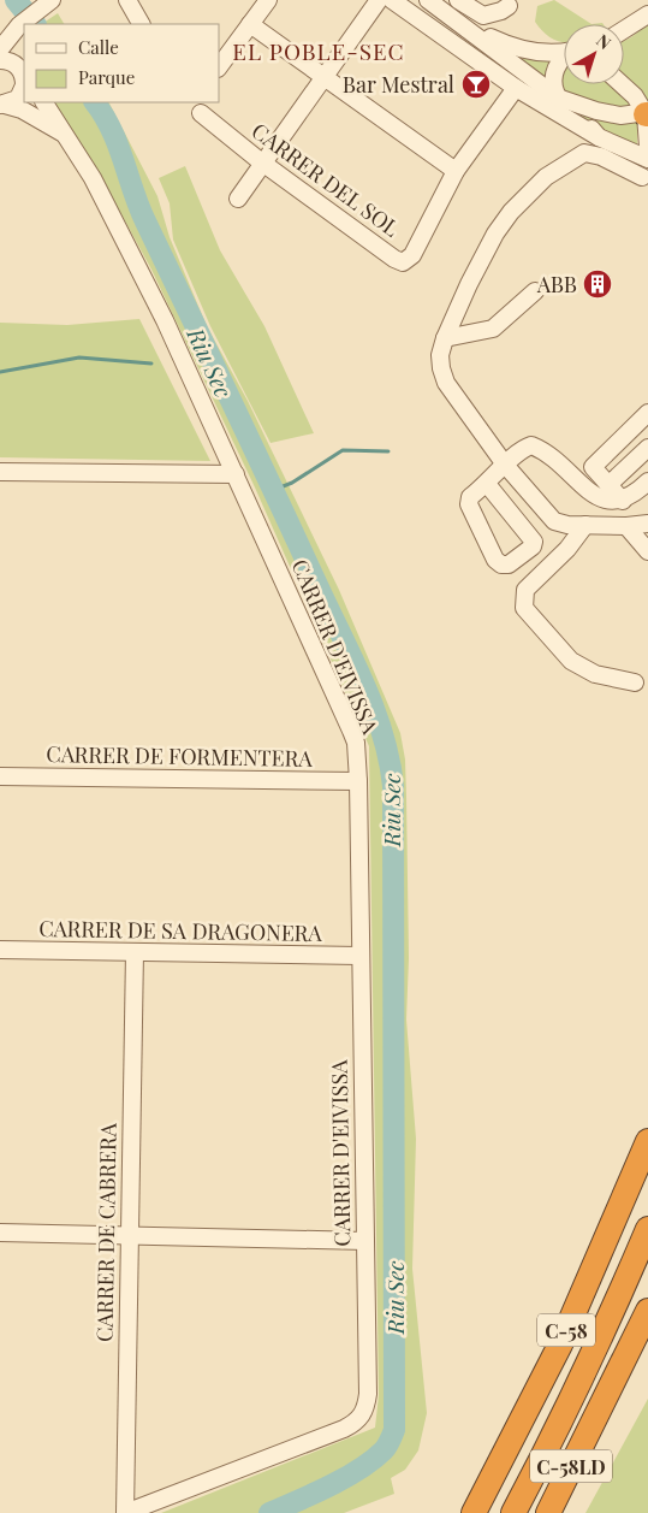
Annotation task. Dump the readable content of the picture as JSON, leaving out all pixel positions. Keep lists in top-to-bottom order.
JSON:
{
  "streets": {
    "highway": ["C-58", "C-58LD"],
    "street": [
      "CARRER DEL SOL",
      "CARRER D'EIVISSA",
      "CARRER DE FORMENTERA",
      "CARRER DE SA DRAGONERA",
      "CARRER DE CABRERA"
    ]
  },
  "crossings": [
    ["CARRER D'EIVISSA", "CARRER DE FORMENTERA"],
    ["CARRER D'EIVISSA", "CARRER DE SA DRAGONERA"],
    ["CARRER D'EIVISSA", "CARRER DE CABRERA"],
    ["CARRER DE SA DRAGONERA", "CARRER DE CABRERA"]
  ],
  "districts": ["EL POBLE-SEC"],
  "water": ["Riu Sec"],
  "places": {
    "bar": ["Bar Mestral"],
    "building": ["ABB"]
  },
  "legend": ["Calle", "Parque"],
  "north": "top right"
}
